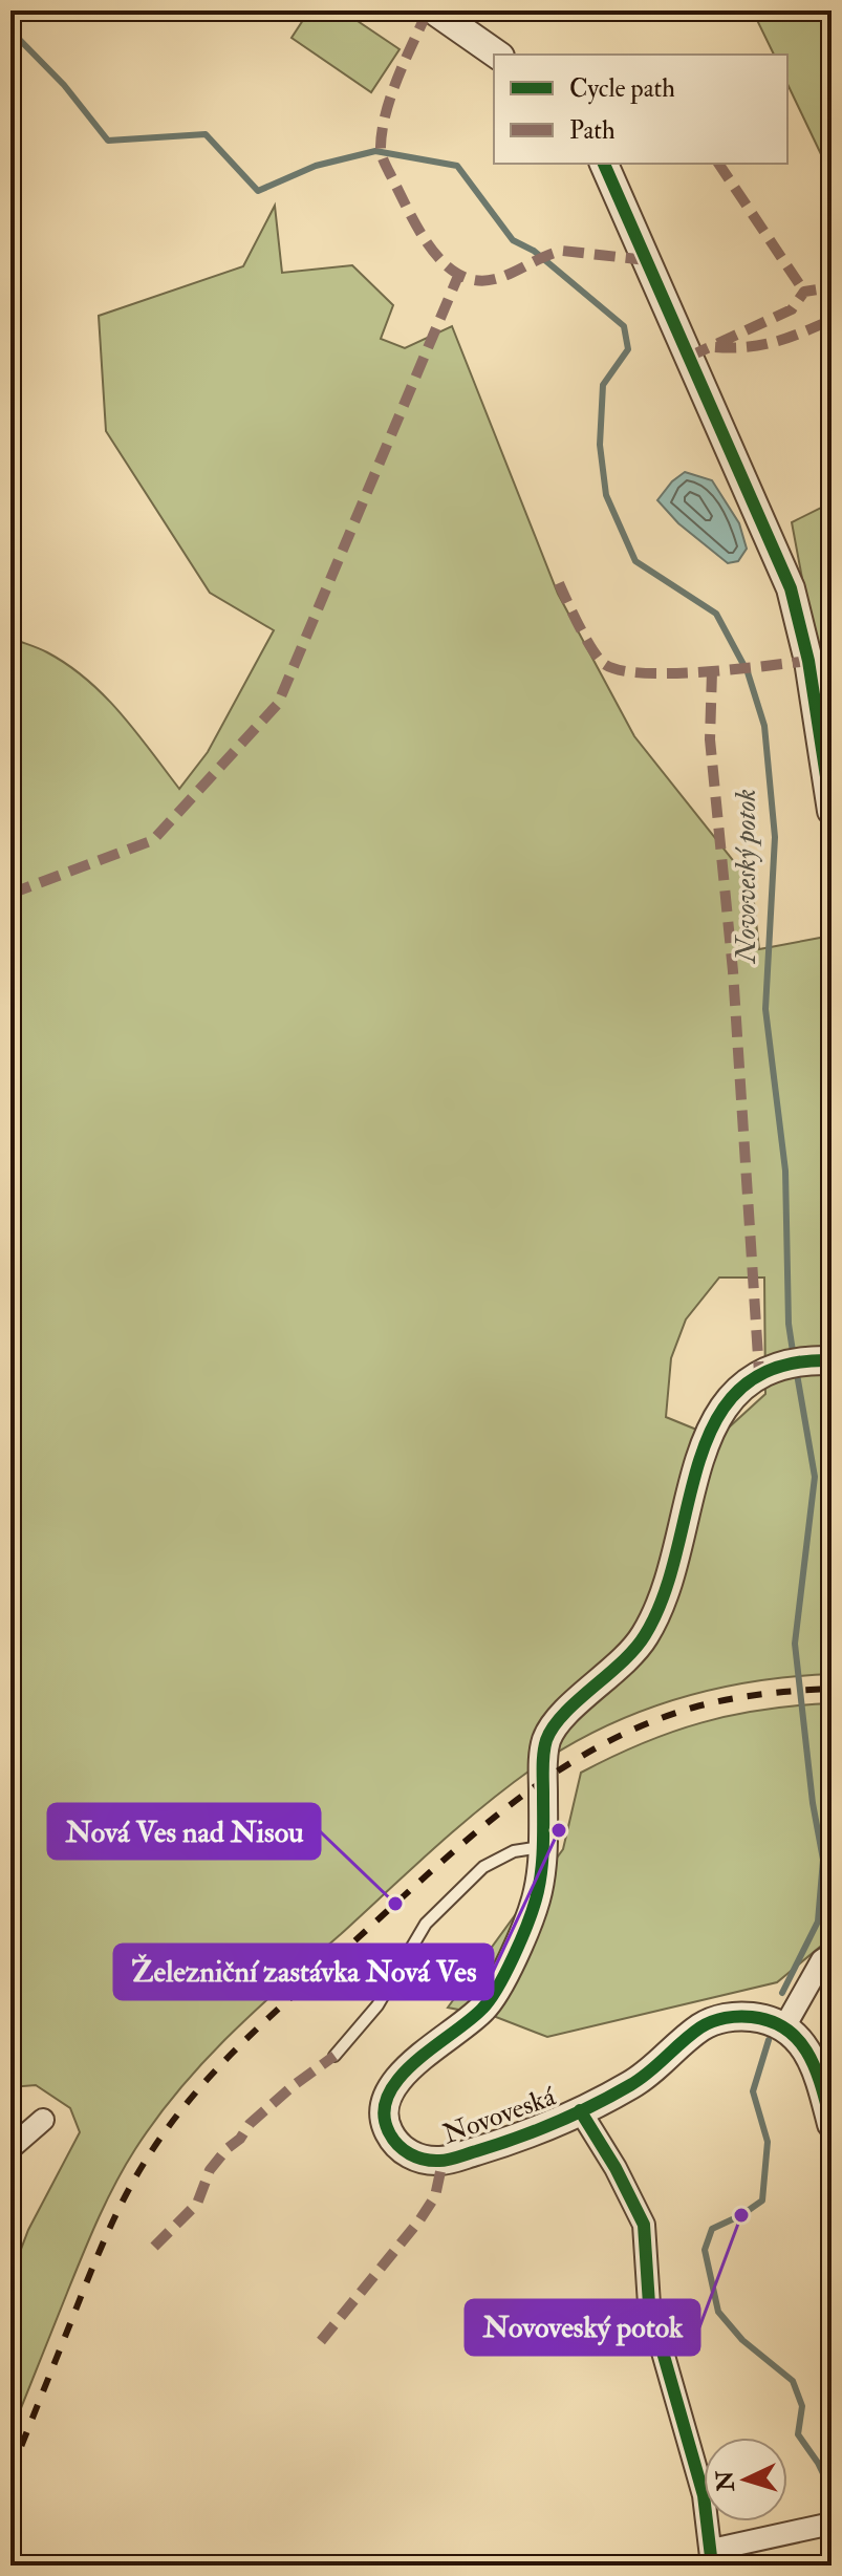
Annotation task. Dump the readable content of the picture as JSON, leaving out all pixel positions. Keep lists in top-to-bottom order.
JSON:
{
  "streets": {
    "street": ["Novoveská"]
  },
  "water": ["Novoveský potok"],
  "places": ["Železniční zastávka Nová Ves", "Nová Ves nad Nisou", "Novoveský potok"],
  "legend": ["Cycle path", "Path"],
  "north": "left"
}
